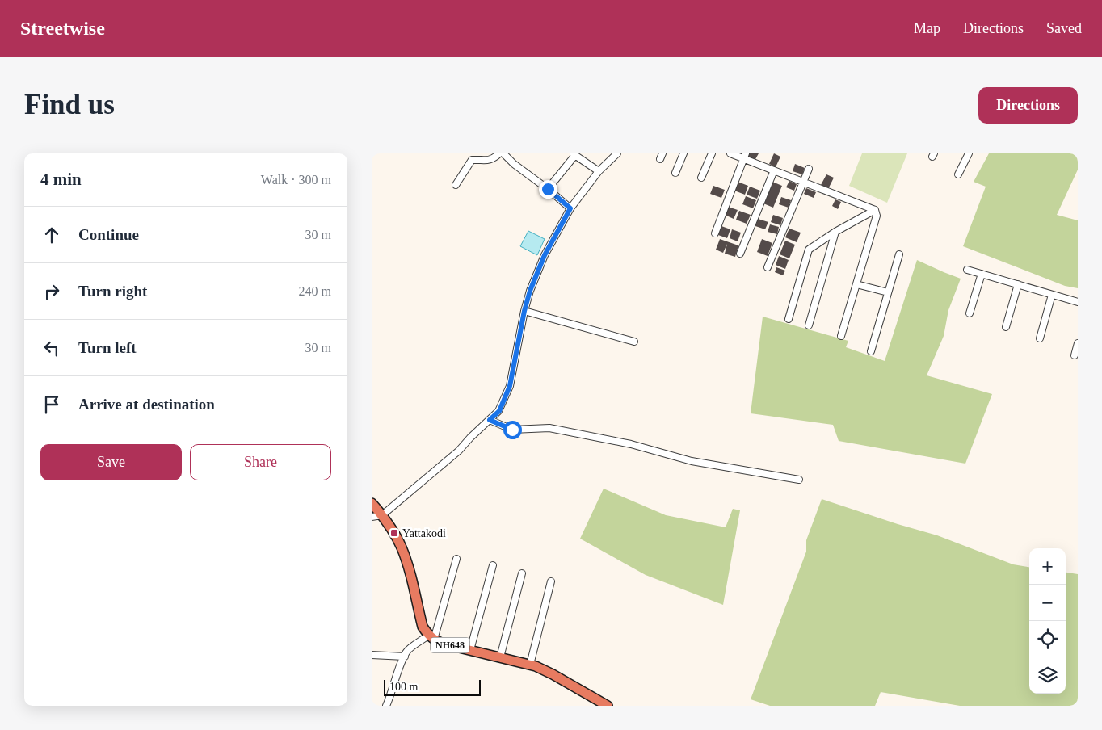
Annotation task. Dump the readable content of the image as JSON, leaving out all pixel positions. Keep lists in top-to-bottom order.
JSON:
{
  "streets": {
    "highway": ["NH648"]
  },
  "places": {
    "transit": ["Yattakodi"]
  },
  "scale_bar": "100 m",
  "page": {
    "header": "Streetwise",
    "nav": ["Map", "Directions", "Saved"],
    "buttons": [
      "Directions",
      ["Save", "Share"]
    ],
    "title": "Find us",
    "heading": ["4 min", "Walk · 300 m"],
    "list": [
      ["Continue", "30 m"],
      ["Turn right", "240 m"],
      ["Turn left", "30 m"],
      "Arrive at destination"
    ],
    "map_buttons": ["+", "−"],
    "scale": "100 m"
  }
}
